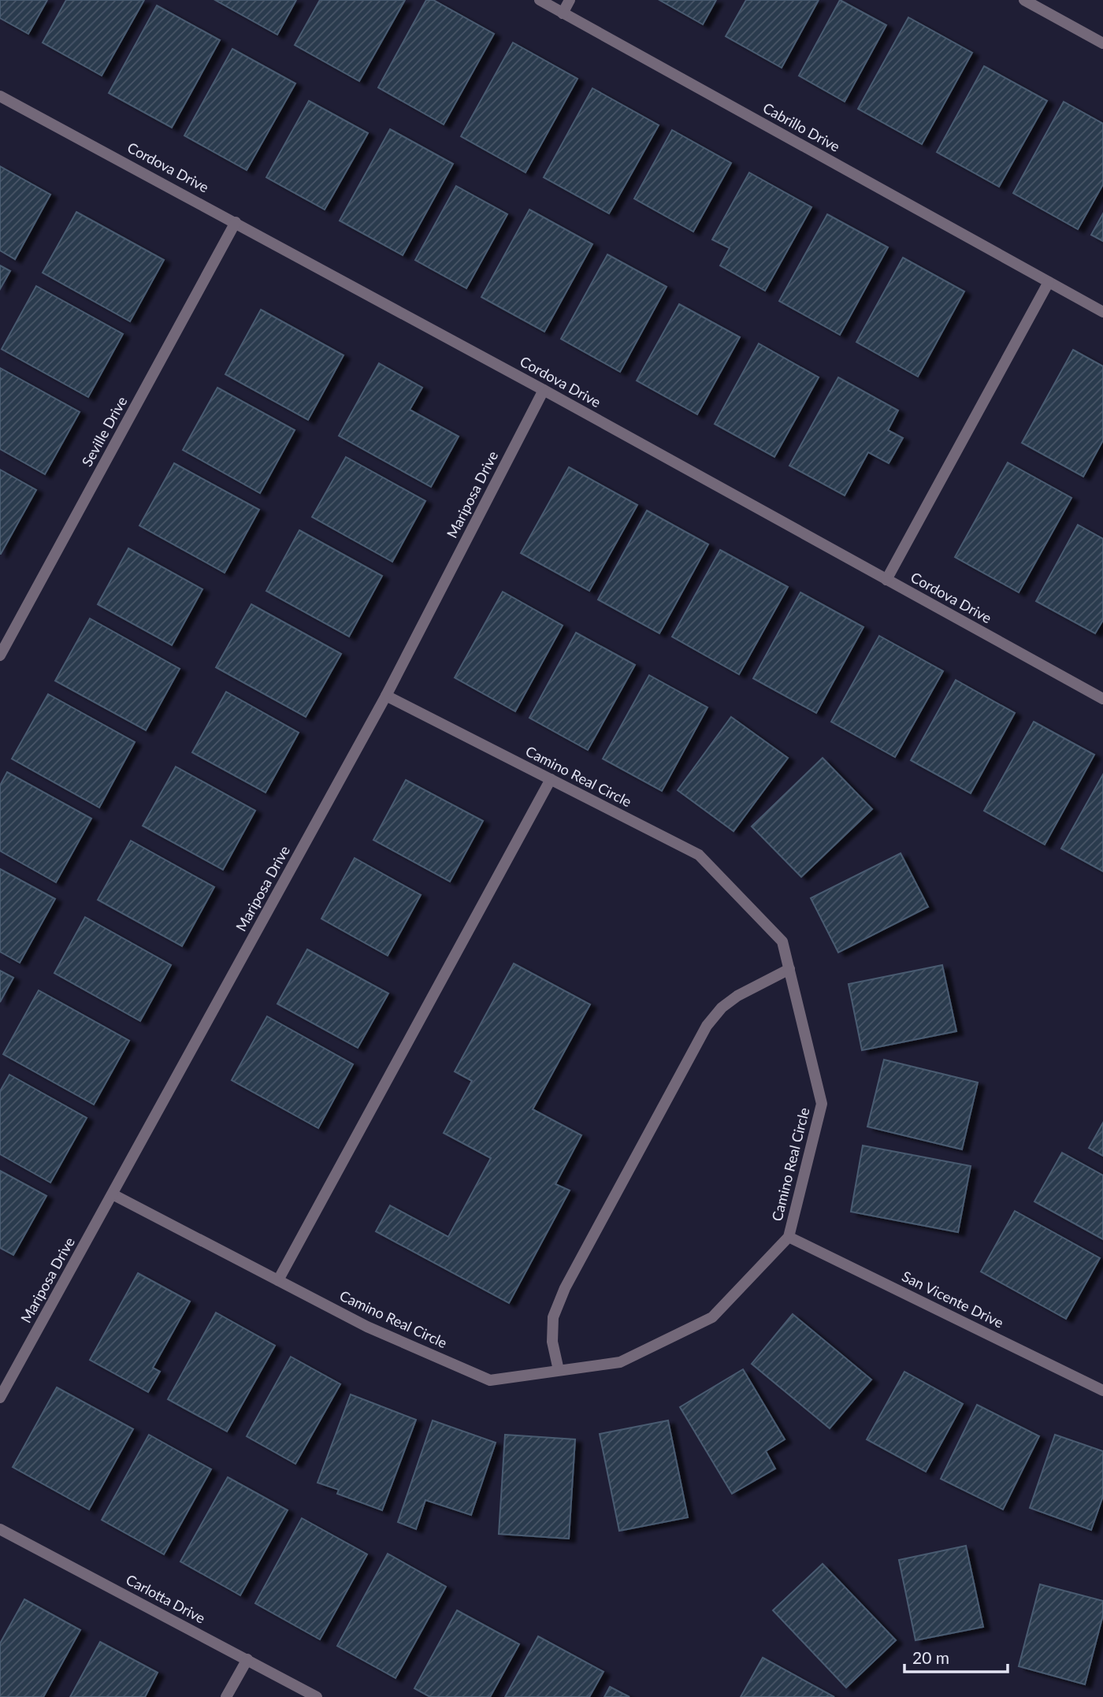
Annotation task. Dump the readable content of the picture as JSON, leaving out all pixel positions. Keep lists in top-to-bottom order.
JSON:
{
  "streets": {
    "street": [
      "Cabrillo Drive",
      "Cordova Drive",
      "Seville Drive",
      "Mariposa Drive",
      "Camino Real Circle",
      "San Vicente Drive",
      "Carlotta Drive"
    ]
  },
  "crossings": [
    ["Cordova Drive", "Seville Drive"],
    ["Cordova Drive", "Mariposa Drive"],
    ["Mariposa Drive", "Camino Real Circle"],
    ["Camino Real Circle", "San Vicente Drive"]
  ],
  "scale_bar": "20 m"
}
